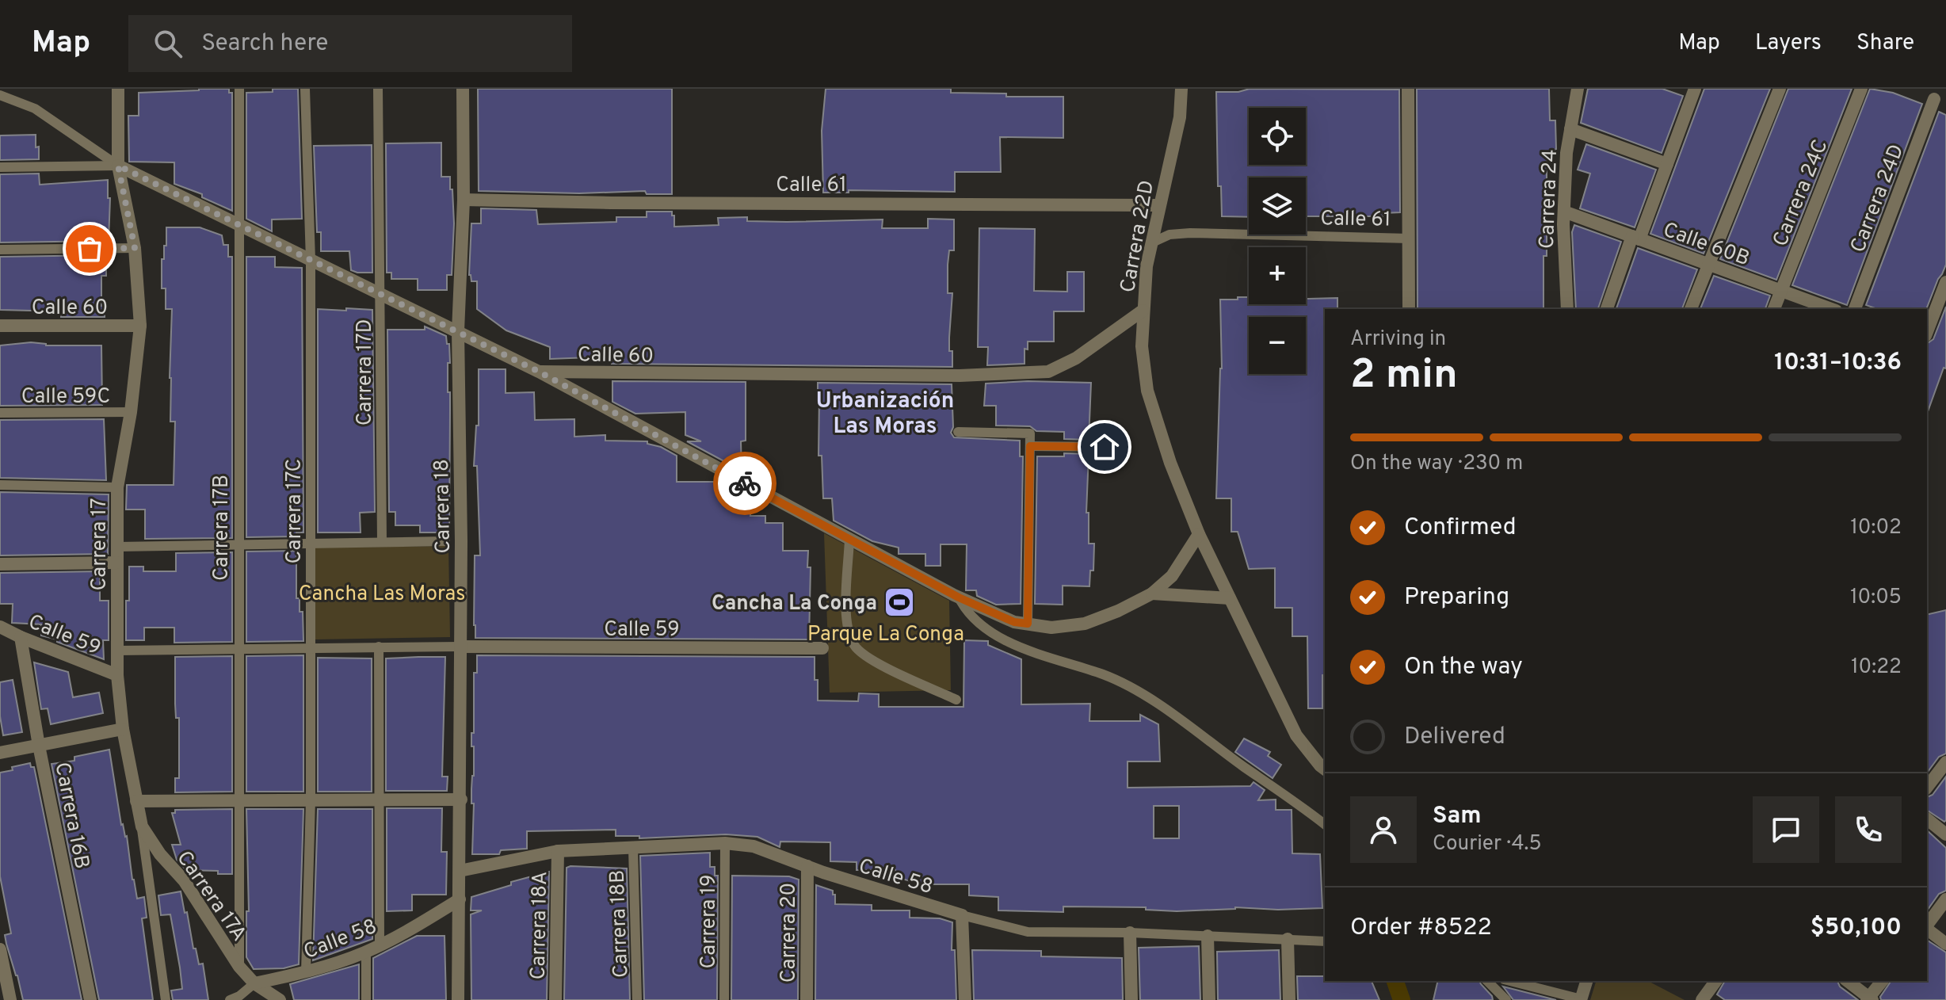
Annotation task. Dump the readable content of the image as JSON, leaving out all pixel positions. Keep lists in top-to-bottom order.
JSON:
{
  "streets": {
    "street": [
      "Calle 61",
      "Carrera 24C",
      "Carrera 24D",
      "Carrera 24",
      "Carrera 22D",
      "Calle 60B",
      "Calle 60",
      "Carrera 18",
      "Carrera 17",
      "Calle 59",
      "Carrera 16B",
      "Calle 58",
      "Carrera 17A",
      "Carrera 18A",
      "Carrera 20"
    ],
    "lane": [
      "Carrera 17D",
      "Calle 59C",
      "Carrera 17C",
      "Carrera 17B",
      "Carrera 19",
      "Carrera 18B"
    ]
  },
  "crossings": [
    ["Calle 61", "Carrera 22D"],
    ["Calle 61", "Carrera 18"],
    ["Carrera 24C", "Calle 60B"],
    ["Carrera 24", "Calle 60B"],
    ["Carrera 22D", "Calle 60"],
    ["Calle 60", "Carrera 17D"],
    ["Calle 60", "Carrera 18"],
    ["Calle 60", "Carrera 17C"],
    ["Calle 60", "Carrera 17B"],
    ["Calle 60", "Carrera 17"],
    ["Calle 59C", "Carrera 17"],
    ["Carrera 18", "Calle 59"],
    ["Carrera 18", "Calle 58"],
    ["Carrera 17C", "Calle 58"],
    ["Carrera 17B", "Carrera 17A"],
    ["Carrera 17", "Calle 59"],
    ["Carrera 17", "Carrera 17A"],
    ["Calle 59", "Carrera 16B"],
    ["Calle 58", "Carrera 17A"],
    ["Calle 58", "Carrera 19"],
    ["Calle 58", "Carrera 18B"],
    ["Calle 58", "Carrera 18A"],
    ["Calle 58", "Carrera 20"]
  ],
  "districts": ["Urbanización Las Moras"],
  "parks": ["Cancha Las Moras", "Parque La Conga"],
  "places": {
    "sports": ["Cancha La Conga"]
  },
  "page": {
    "header": "Map",
    "search": "Search here",
    "nav": ["Map", "Layers", "Share"],
    "map_buttons": ["+", "−"],
    "heading": ["2 min", "Arriving in", "10:31–10:36"],
    "panel": [
      "Sam",
      "Courier · 4.5",
      "Order #8522",
      "$50,100"
    ],
    "bar": "On the way · 230 m",
    "list": [
      ["Confirmed", "10:02"],
      ["Preparing", "10:05"],
      ["On the way", "10:22"],
      "Delivered"
    ]
  }
}
